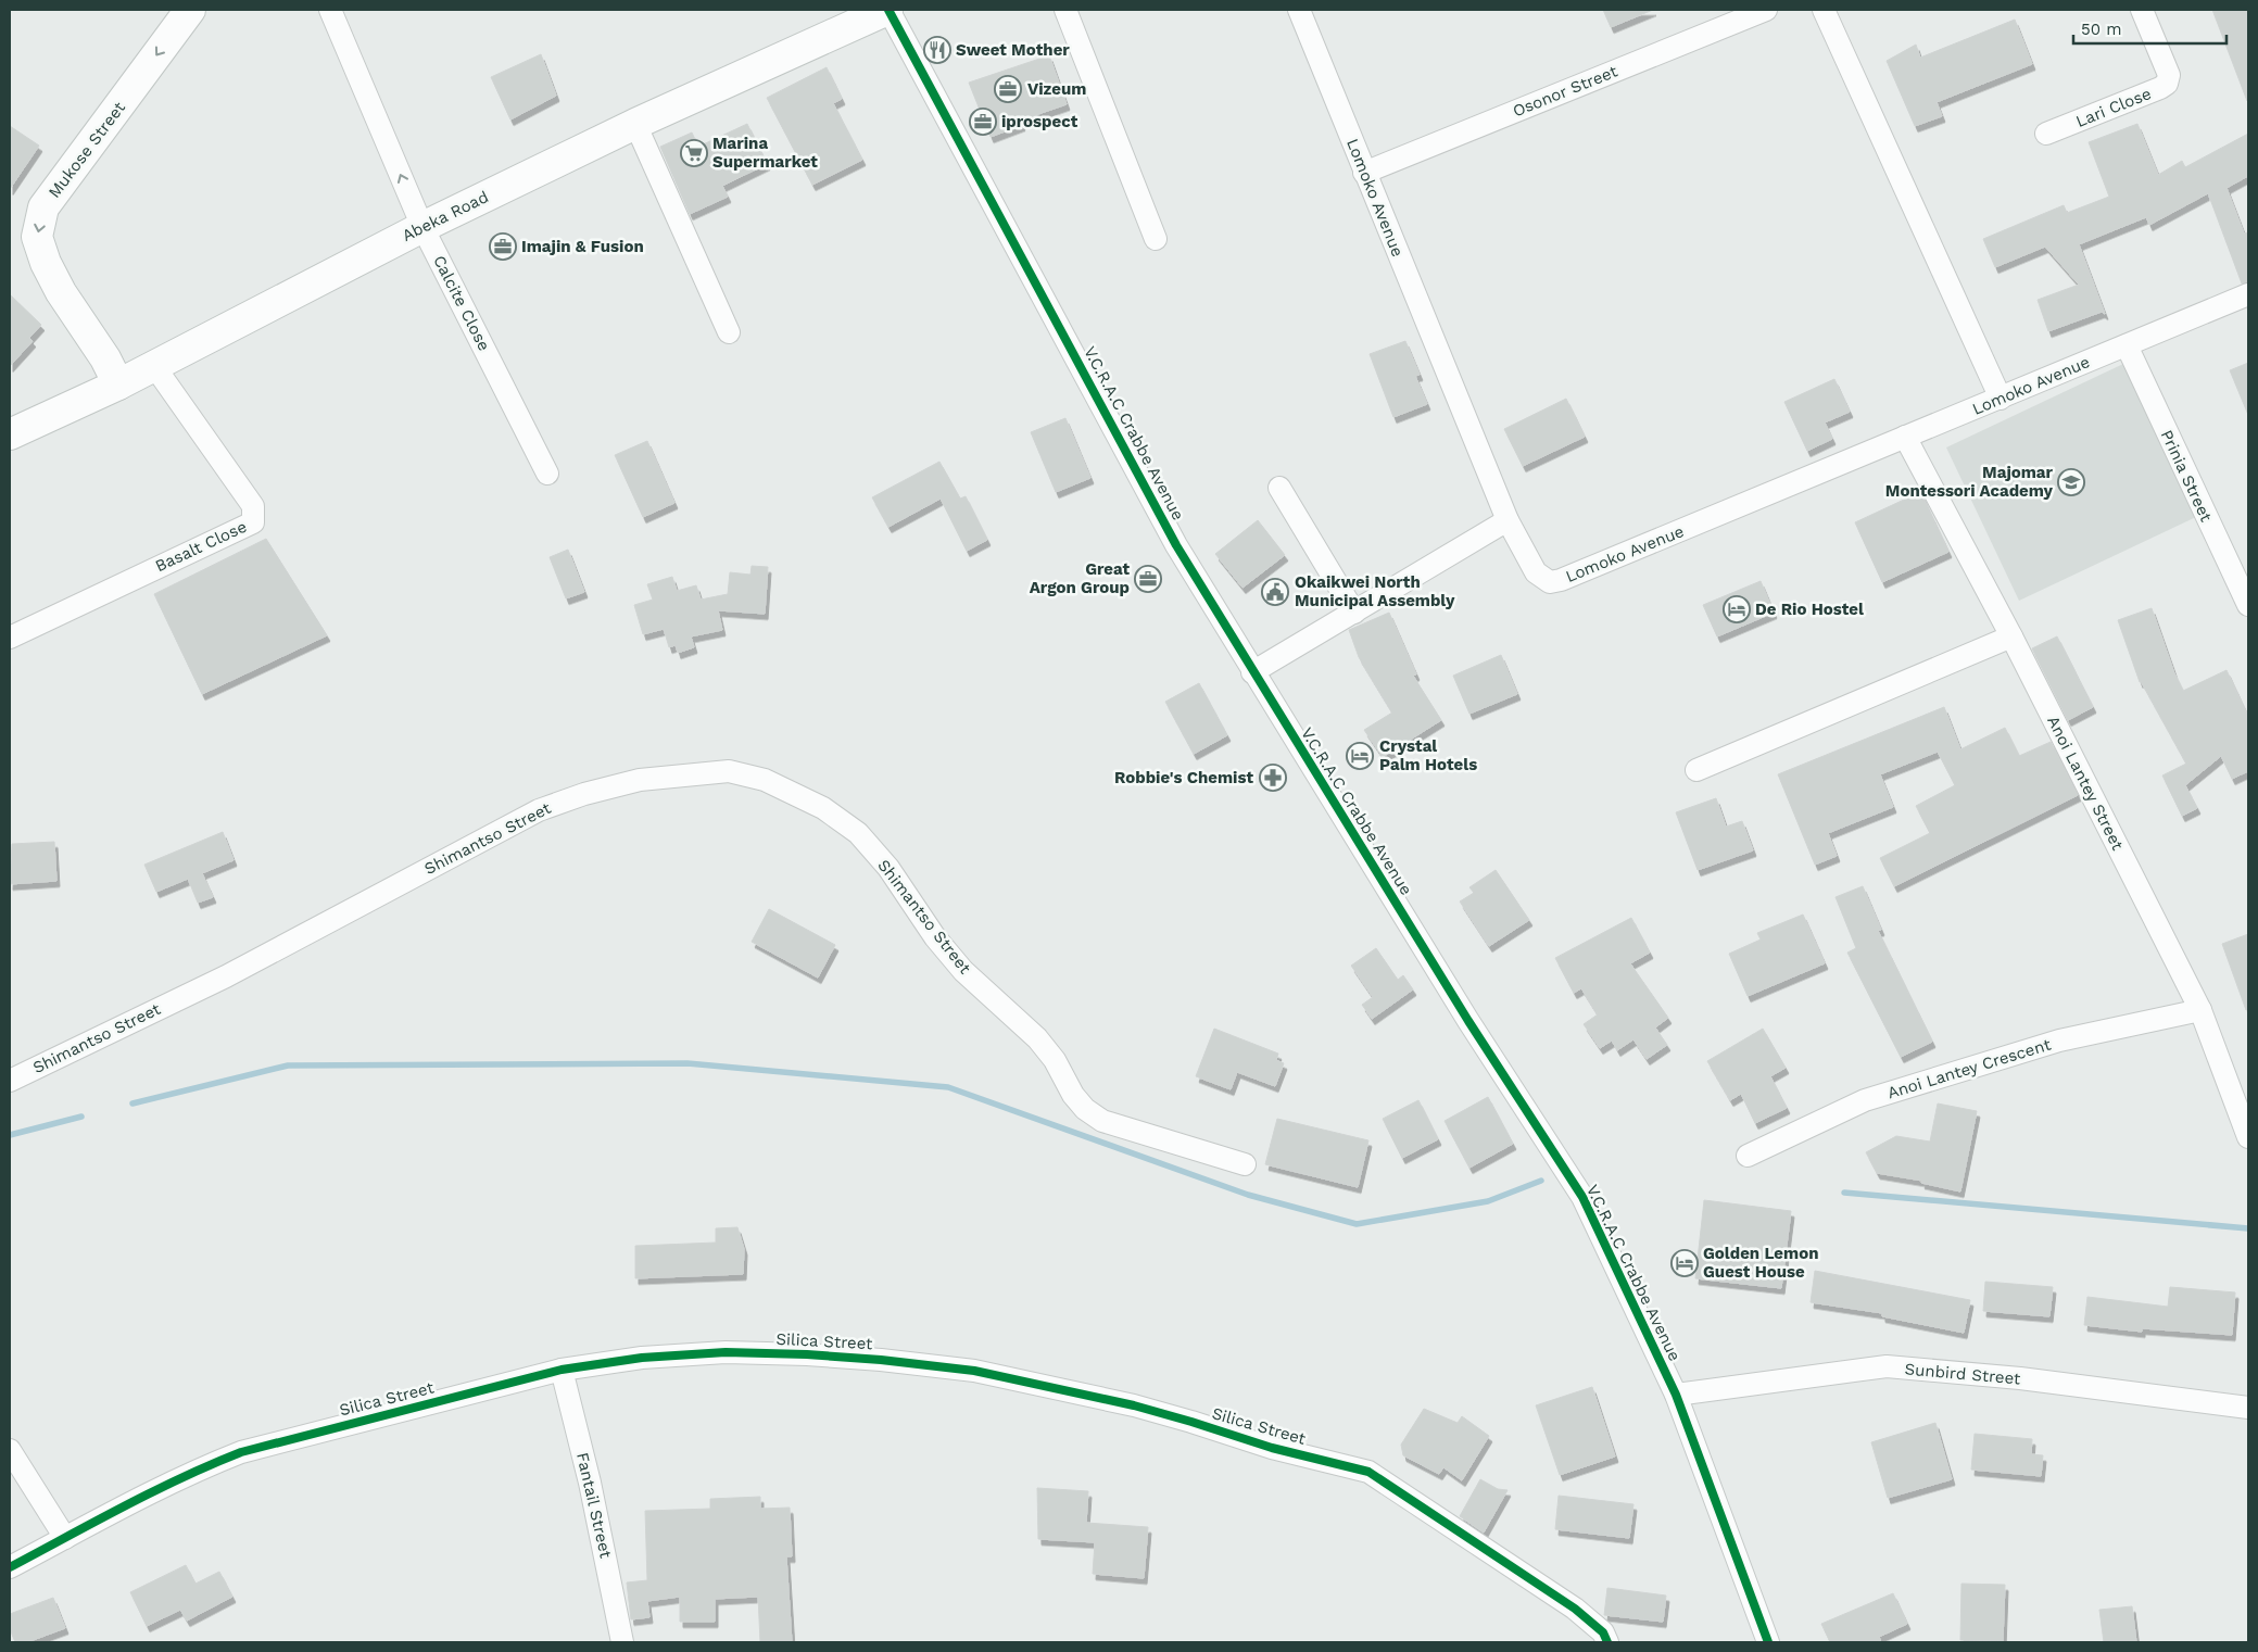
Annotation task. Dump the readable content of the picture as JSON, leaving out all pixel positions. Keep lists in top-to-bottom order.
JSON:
{
  "streets": {
    "street": [
      "Osonor Street",
      "Lari Close",
      "Mukose Street",
      "Lomoko Avenue",
      "Abeka Road",
      "Calcite Close",
      "V.C.R.A.C Crabbe Avenue",
      "Prinia Street",
      "Basalt Close",
      "Anoi Lantey Street",
      "Shimantso Street",
      "Anoi Lantey Crescent",
      "Silica Street",
      "Sunbird Street",
      "Fantail Street"
    ]
  },
  "crossings": [
    ["Osonor Street", "Lomoko Avenue"],
    ["Mukose Street", "Abeka Road"],
    ["Lomoko Avenue", "Prinia Street"],
    ["Lomoko Avenue", "Anoi Lantey Street"],
    ["Abeka Road", "Calcite Close"],
    ["Abeka Road", "V.C.R.A.C Crabbe Avenue"],
    ["Abeka Road", "Basalt Close"],
    ["V.C.R.A.C Crabbe Avenue", "Sunbird Street"],
    ["Anoi Lantey Street", "Anoi Lantey Crescent"],
    ["Silica Street", "Fantail Street"]
  ],
  "one_way": ["Mukose Street", "Calcite Close"],
  "places": {
    "restaurant": ["Sweet Mother"],
    "office": [
      "Vizeum",
      "iprospect",
      "Imajin & Fusion",
      "Great Argon Group"
    ],
    "supermarket": ["Marina Supermarket"],
    "school or university": ["Majomar Montessori Academy"],
    "public building": ["Okaikwei North Municipal Assembly"],
    "hotel": ["De Rio Hostel", "Crystal Palm Hotels", "Golden Lemon Guest House"],
    "pharmacy": ["Robbie's Chemist"]
  },
  "scale_bar": "50 m"
}
